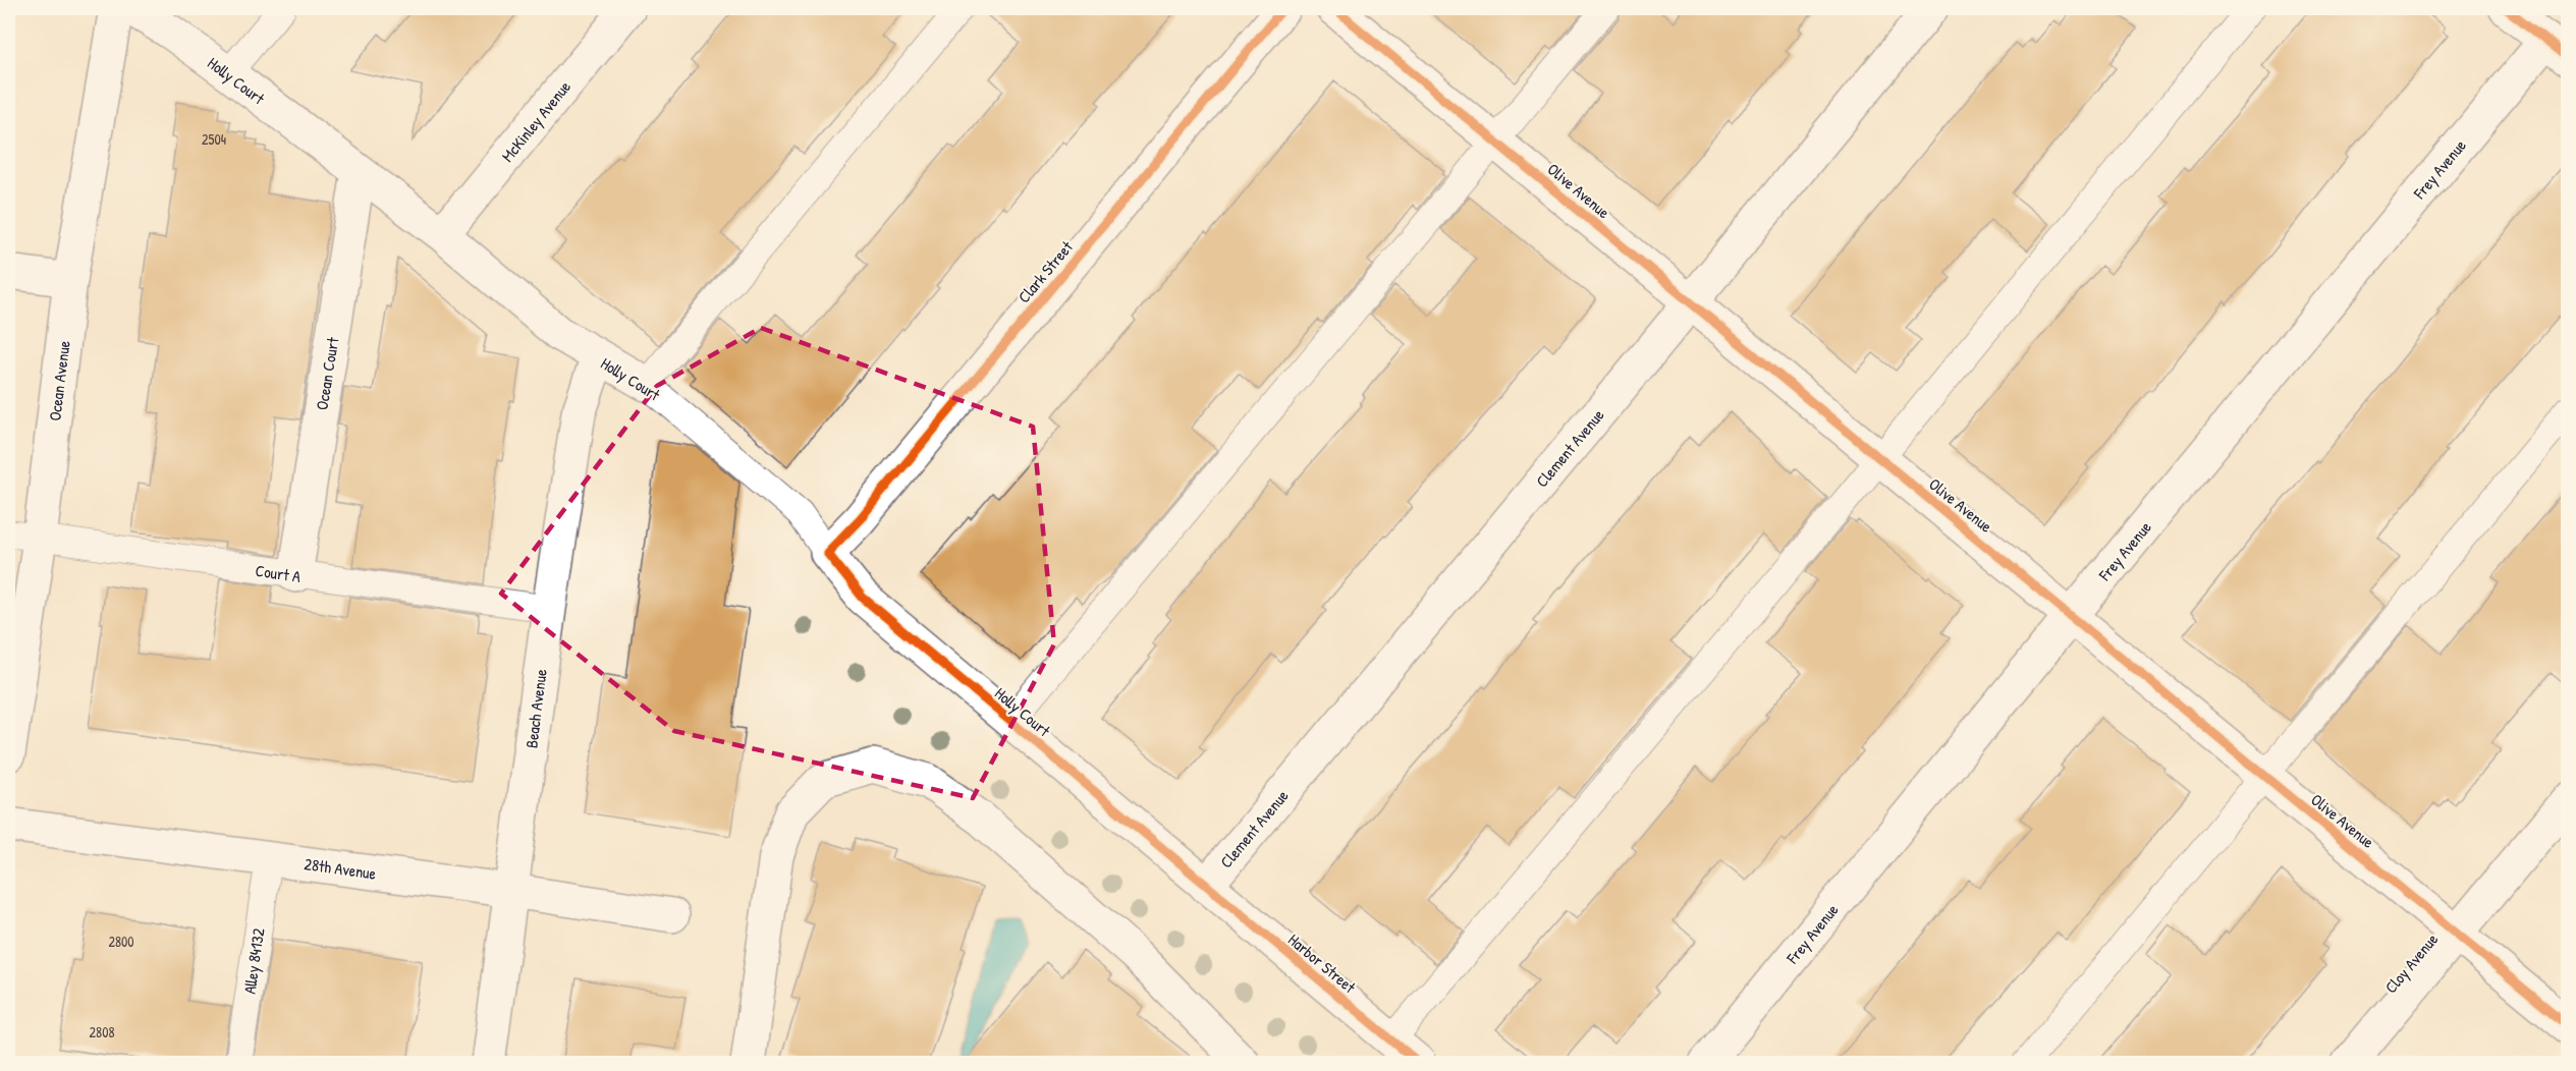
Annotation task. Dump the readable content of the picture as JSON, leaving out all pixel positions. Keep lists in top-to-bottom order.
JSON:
{
  "streets": {
    "street": [
      "Holly Court",
      "McKinley Avenue",
      "Frey Avenue",
      "Olive Avenue",
      "Clark Street",
      "Ocean Court",
      "Ocean Avenue",
      "Clement Avenue",
      "Beach Avenue",
      "28th Avenue",
      "Harbor Street",
      "Cloy Avenue"
    ],
    "lane": ["Court A", "Alley 84132"]
  },
  "crossings": [
    ["Holly Court", "McKinley Avenue"],
    ["Holly Court", "Clark Street"],
    ["Holly Court", "Ocean Court"],
    ["Holly Court", "Clement Avenue"],
    ["Holly Court", "Beach Avenue"],
    ["Holly Court", "Harbor Street"],
    ["Frey Avenue", "Olive Avenue"],
    ["Olive Avenue", "Clement Avenue"],
    ["Olive Avenue", "Cloy Avenue"],
    ["Ocean Court", "Court A"],
    ["Ocean Avenue", "Court A"],
    ["Clement Avenue", "Harbor Street"],
    ["Court A", "Beach Avenue"],
    ["Beach Avenue", "28th Avenue"],
    ["28th Avenue", "Alley 84132"]
  ],
  "house_numbers": ["2504", "2800", "2808"]
}
